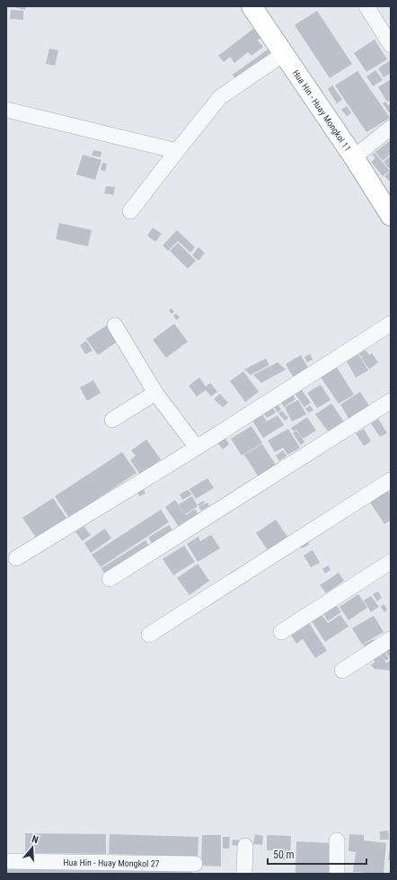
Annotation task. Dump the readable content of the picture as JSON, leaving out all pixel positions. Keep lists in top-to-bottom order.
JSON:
{
  "streets": {
    "street": ["Hua Hin - Huay Mongkol 11", "Hua Hin - Huay Mongkol 27"]
  },
  "scale_bar": "50 m",
  "north": "top"
}
